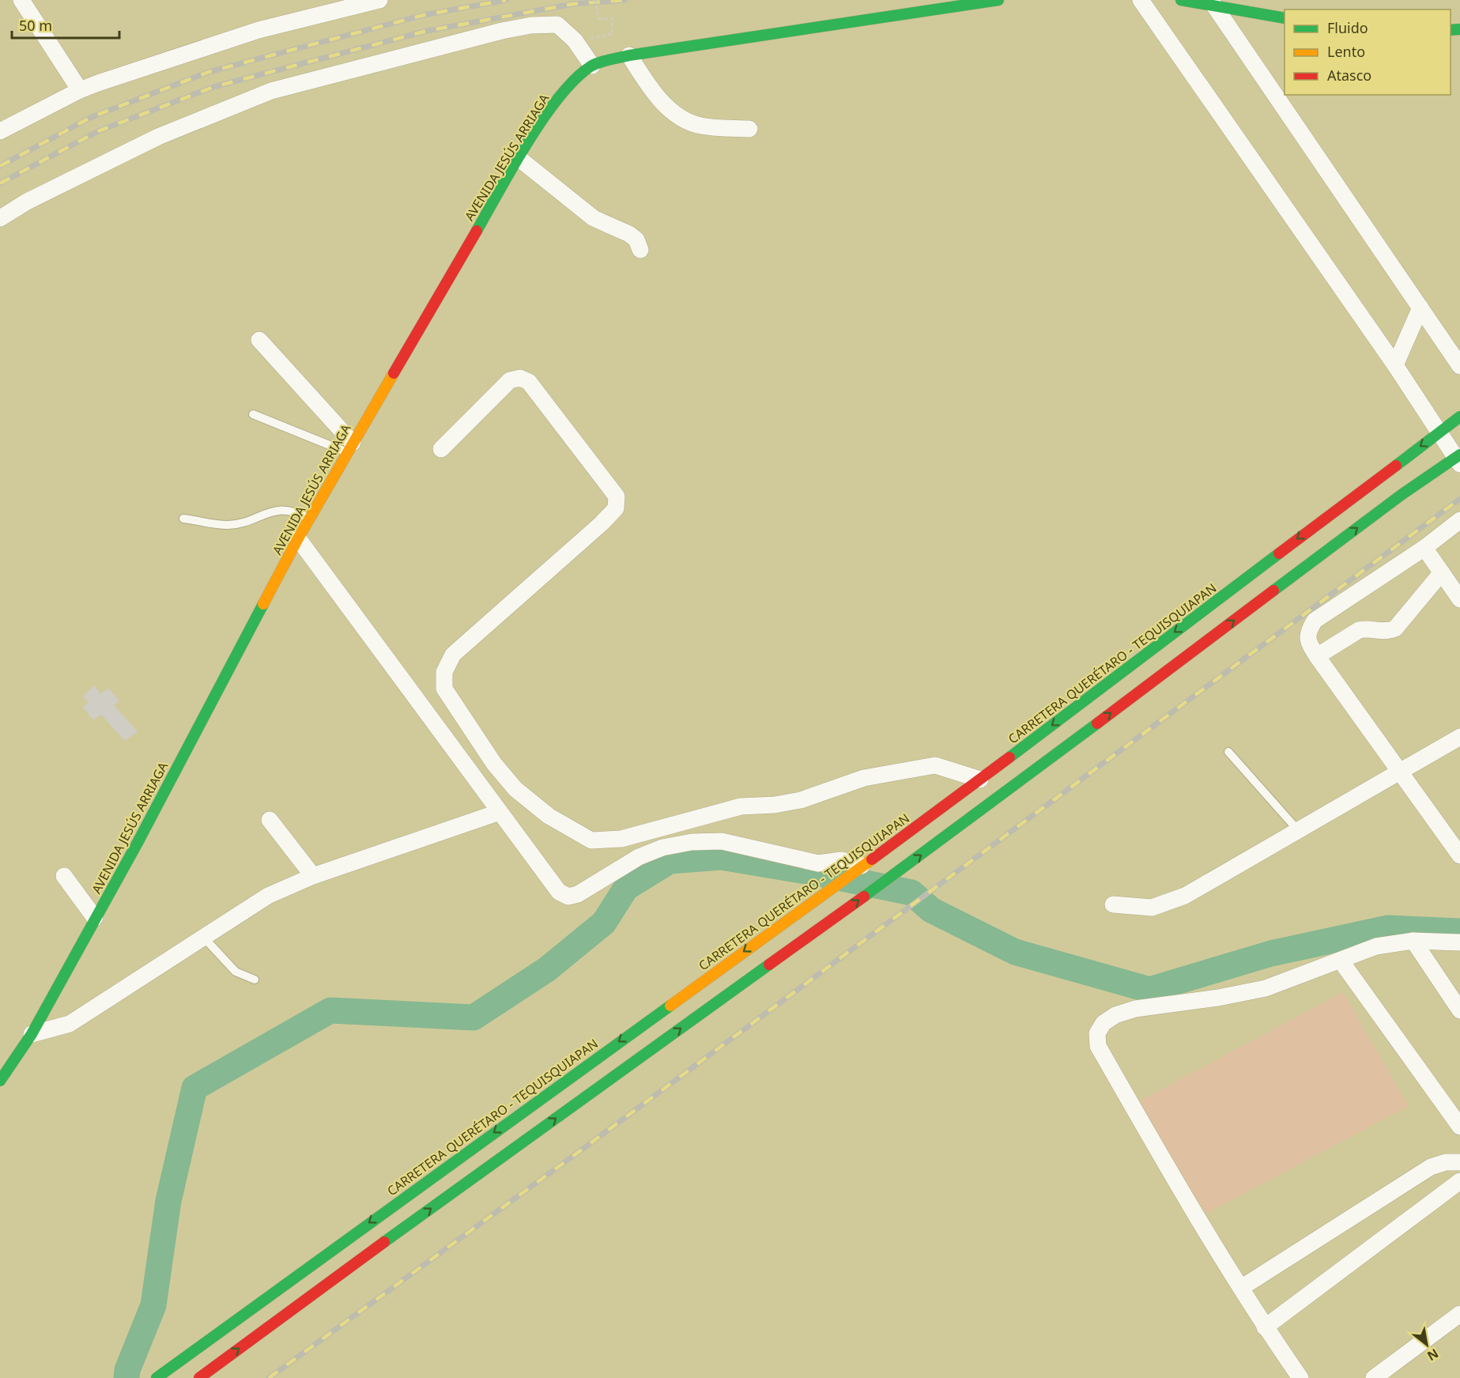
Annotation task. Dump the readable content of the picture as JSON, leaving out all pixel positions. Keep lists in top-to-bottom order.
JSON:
{
  "streets": {
    "main road": ["AVENIDA JESÚS ARRIAGA", "CARRETERA QUERÉTARO - TEQUISQUIAPAN"]
  },
  "legend": ["Fluido", "Lento", "Atasco"],
  "scale_bar": "50 m",
  "north": "bottom right"
}
